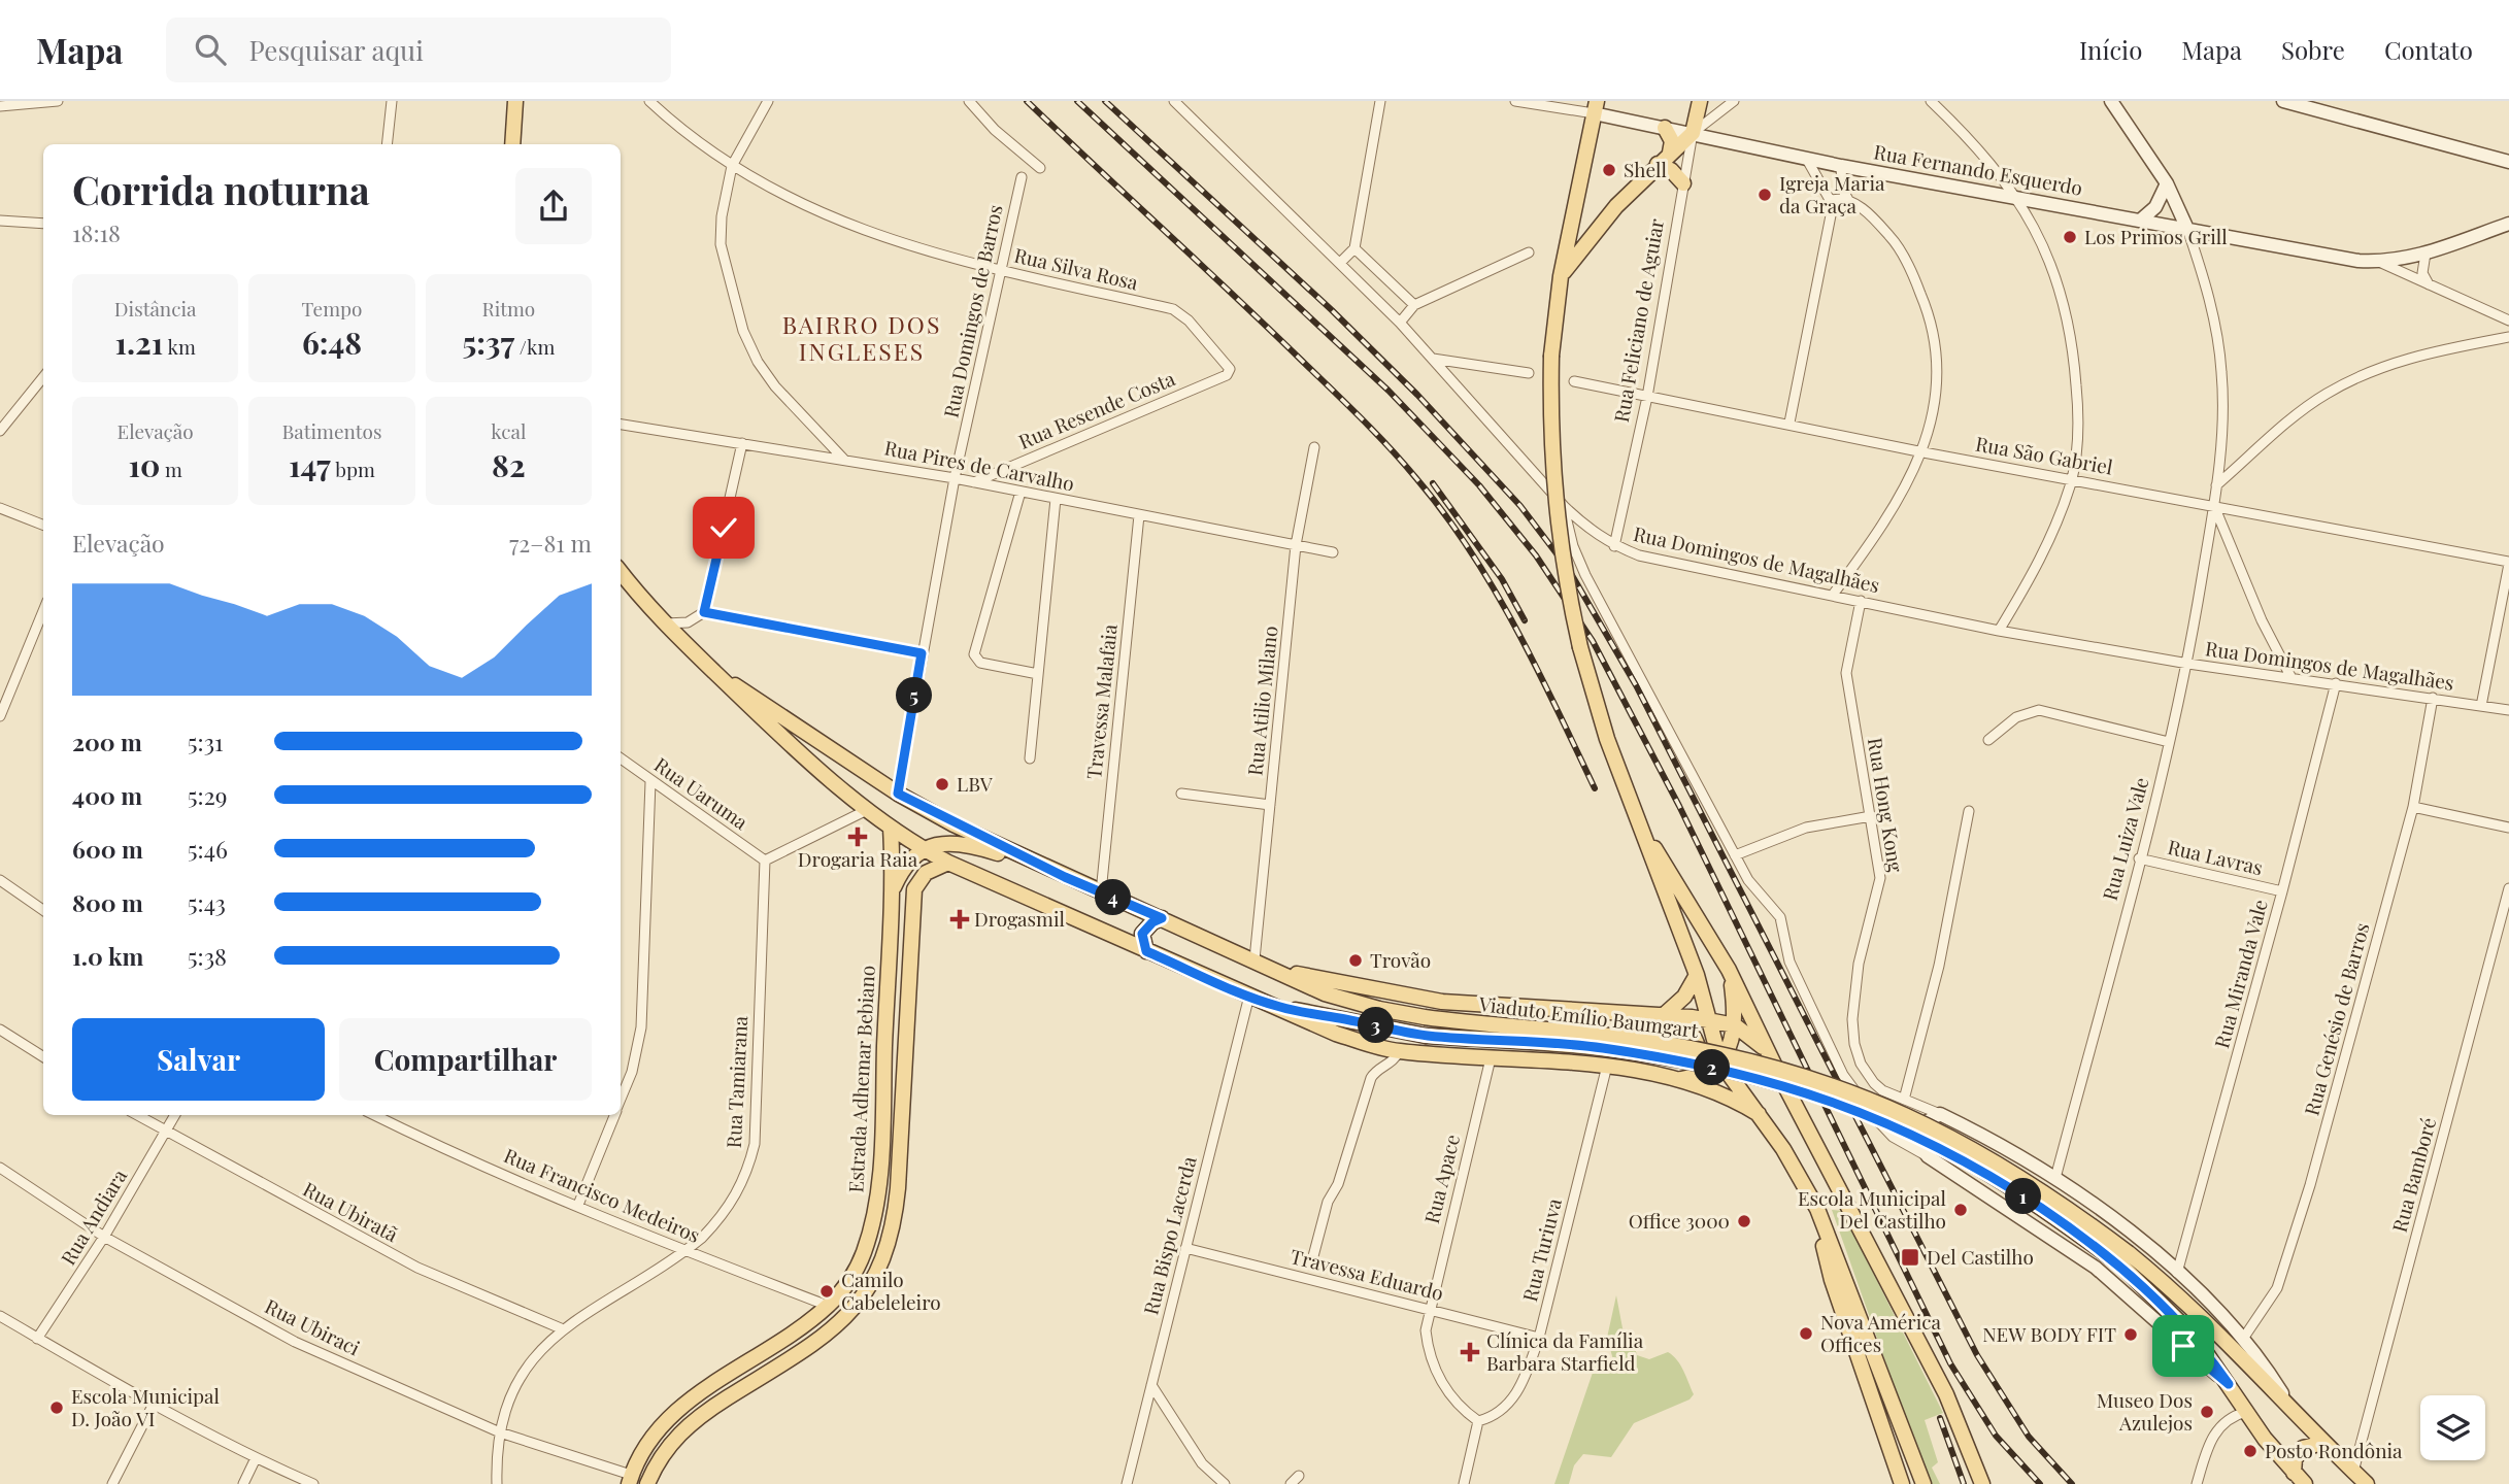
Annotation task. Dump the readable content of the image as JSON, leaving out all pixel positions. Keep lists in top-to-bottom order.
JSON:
{
  "streets": {
    "main road": ["Rua Feliciano de Aguiar", "Viaduto Emílio Baumgart", "Estrada Adhemar Bebiano"],
    "street": [
      "Rua Fernando Esquerdo",
      "Rua Silva Rosa",
      "Rua Domingos de Barros",
      "Rua Resende Costa",
      "Rua São Gabriel",
      "Rua Pires de Carvalho",
      "Rua Domingos de Magalhães",
      "Rua Atilio Milano",
      "Travessa Malafaia",
      "Rua Uaruma",
      "Rua Hong Kong",
      "Rua Luiza Vale",
      "Rua Lavras",
      "Rua Miranda Vale",
      "Rua Genésio de Barros",
      "Rua Tamiarana",
      "Rua Bamboré",
      "Rua Apace",
      "Rua Francisco Medeiros",
      "Rua Ubiratã",
      "Rua Andiara",
      "Rua Bispo Lacerda",
      "Rua Turiuva",
      "Travessa Eduardo",
      "Rua Ubiraci"
    ]
  },
  "crossings": [
    ["Rua Fernando Esquerdo", "Rua Feliciano de Aguiar"],
    ["Rua Fernando Esquerdo", "Rua Luiza Vale"],
    ["Rua Silva Rosa", "Rua Domingos de Barros"],
    ["Rua Silva Rosa", "Rua Resende Costa"],
    ["Rua Domingos de Barros", "Rua Pires de Carvalho"],
    ["Rua Feliciano de Aguiar", "Rua São Gabriel"],
    ["Rua Feliciano de Aguiar", "Rua Domingos de Magalhães"],
    ["Rua Resende Costa", "Rua Pires de Carvalho"],
    ["Rua São Gabriel", "Rua Luiza Vale"],
    ["Rua Pires de Carvalho", "Rua Atilio Milano"],
    ["Rua Pires de Carvalho", "Travessa Malafaia"],
    ["Rua Domingos de Magalhães", "Rua Hong Kong"],
    ["Rua Domingos de Magalhães", "Rua Luiza Vale"],
    ["Rua Domingos de Magalhães", "Rua Miranda Vale"],
    ["Rua Domingos de Magalhães", "Rua Genésio de Barros"],
    ["Rua Uaruma", "Rua Tamiarana"],
    ["Rua Luiza Vale", "Rua Lavras"],
    ["Rua Lavras", "Rua Miranda Vale"],
    ["Estrada Adhemar Bebiano", "Rua Francisco Medeiros"],
    ["Estrada Adhemar Bebiano", "Rua Ubiraci"],
    ["Rua Tamiarana", "Rua Francisco Medeiros"],
    ["Rua Tamiarana", "Rua Ubiratã"],
    ["Rua Tamiarana", "Rua Ubiraci"],
    ["Rua Apace", "Rua Turiuva"],
    ["Rua Apace", "Travessa Eduardo"],
    ["Rua Ubiratã", "Rua Andiara"],
    ["Rua Andiara", "Rua Ubiraci"],
    ["Rua Bispo Lacerda", "Travessa Eduardo"],
    ["Rua Turiuva", "Travessa Eduardo"]
  ],
  "districts": ["BAIRRO DOS INGLESES"],
  "places": {
    "other": [
      "Shell",
      "Igreja Maria da Graça",
      "Los Primos Grill",
      "LBV",
      "Trovão",
      "Escola Municipal Del Castilho",
      "Office 3000",
      "Camilo Cabeleleiro",
      "Nova América Offices",
      "NEW BODY FIT",
      "Escola Municipal D. João VI",
      "Museo Dos Azulejos",
      "Posto Rondônia"
    ],
    "health": ["Drogaria Raia", "Drogasmil", "Clínica da Família Barbara Starfield"],
    "transit": ["Del Castilho"]
  },
  "page": {
    "header": "Mapa",
    "search": "Pesquisar aqui",
    "nav": [
      "Início",
      "Mapa",
      "Sobre",
      "Contato"
    ],
    "heading": ["Corrida noturna", "18:18"],
    "stats": [
      ["Distância", "1.21 km"],
      ["Tempo", "6:48"],
      ["Ritmo", "5:37 /km"],
      ["Elevação", "10 m"],
      ["Batimentos", "147 bpm"],
      ["kcal", "82"]
    ],
    "chart": ["Elevação", "72–81 m"],
    "pins": [
      "5",
      "4",
      "3",
      "2",
      "1"
    ],
    "list": [
      {
        "name": "200 m",
        "note": "5:31"
      },
      {
        "name": "400 m",
        "note": "5:29"
      },
      {
        "name": "600 m",
        "note": "5:46"
      },
      {
        "name": "800 m",
        "note": "5:43"
      },
      {
        "name": "1.0 km",
        "note": "5:38"
      }
    ],
    "buttons": ["Salvar", "Compartilhar"]
  }
}
